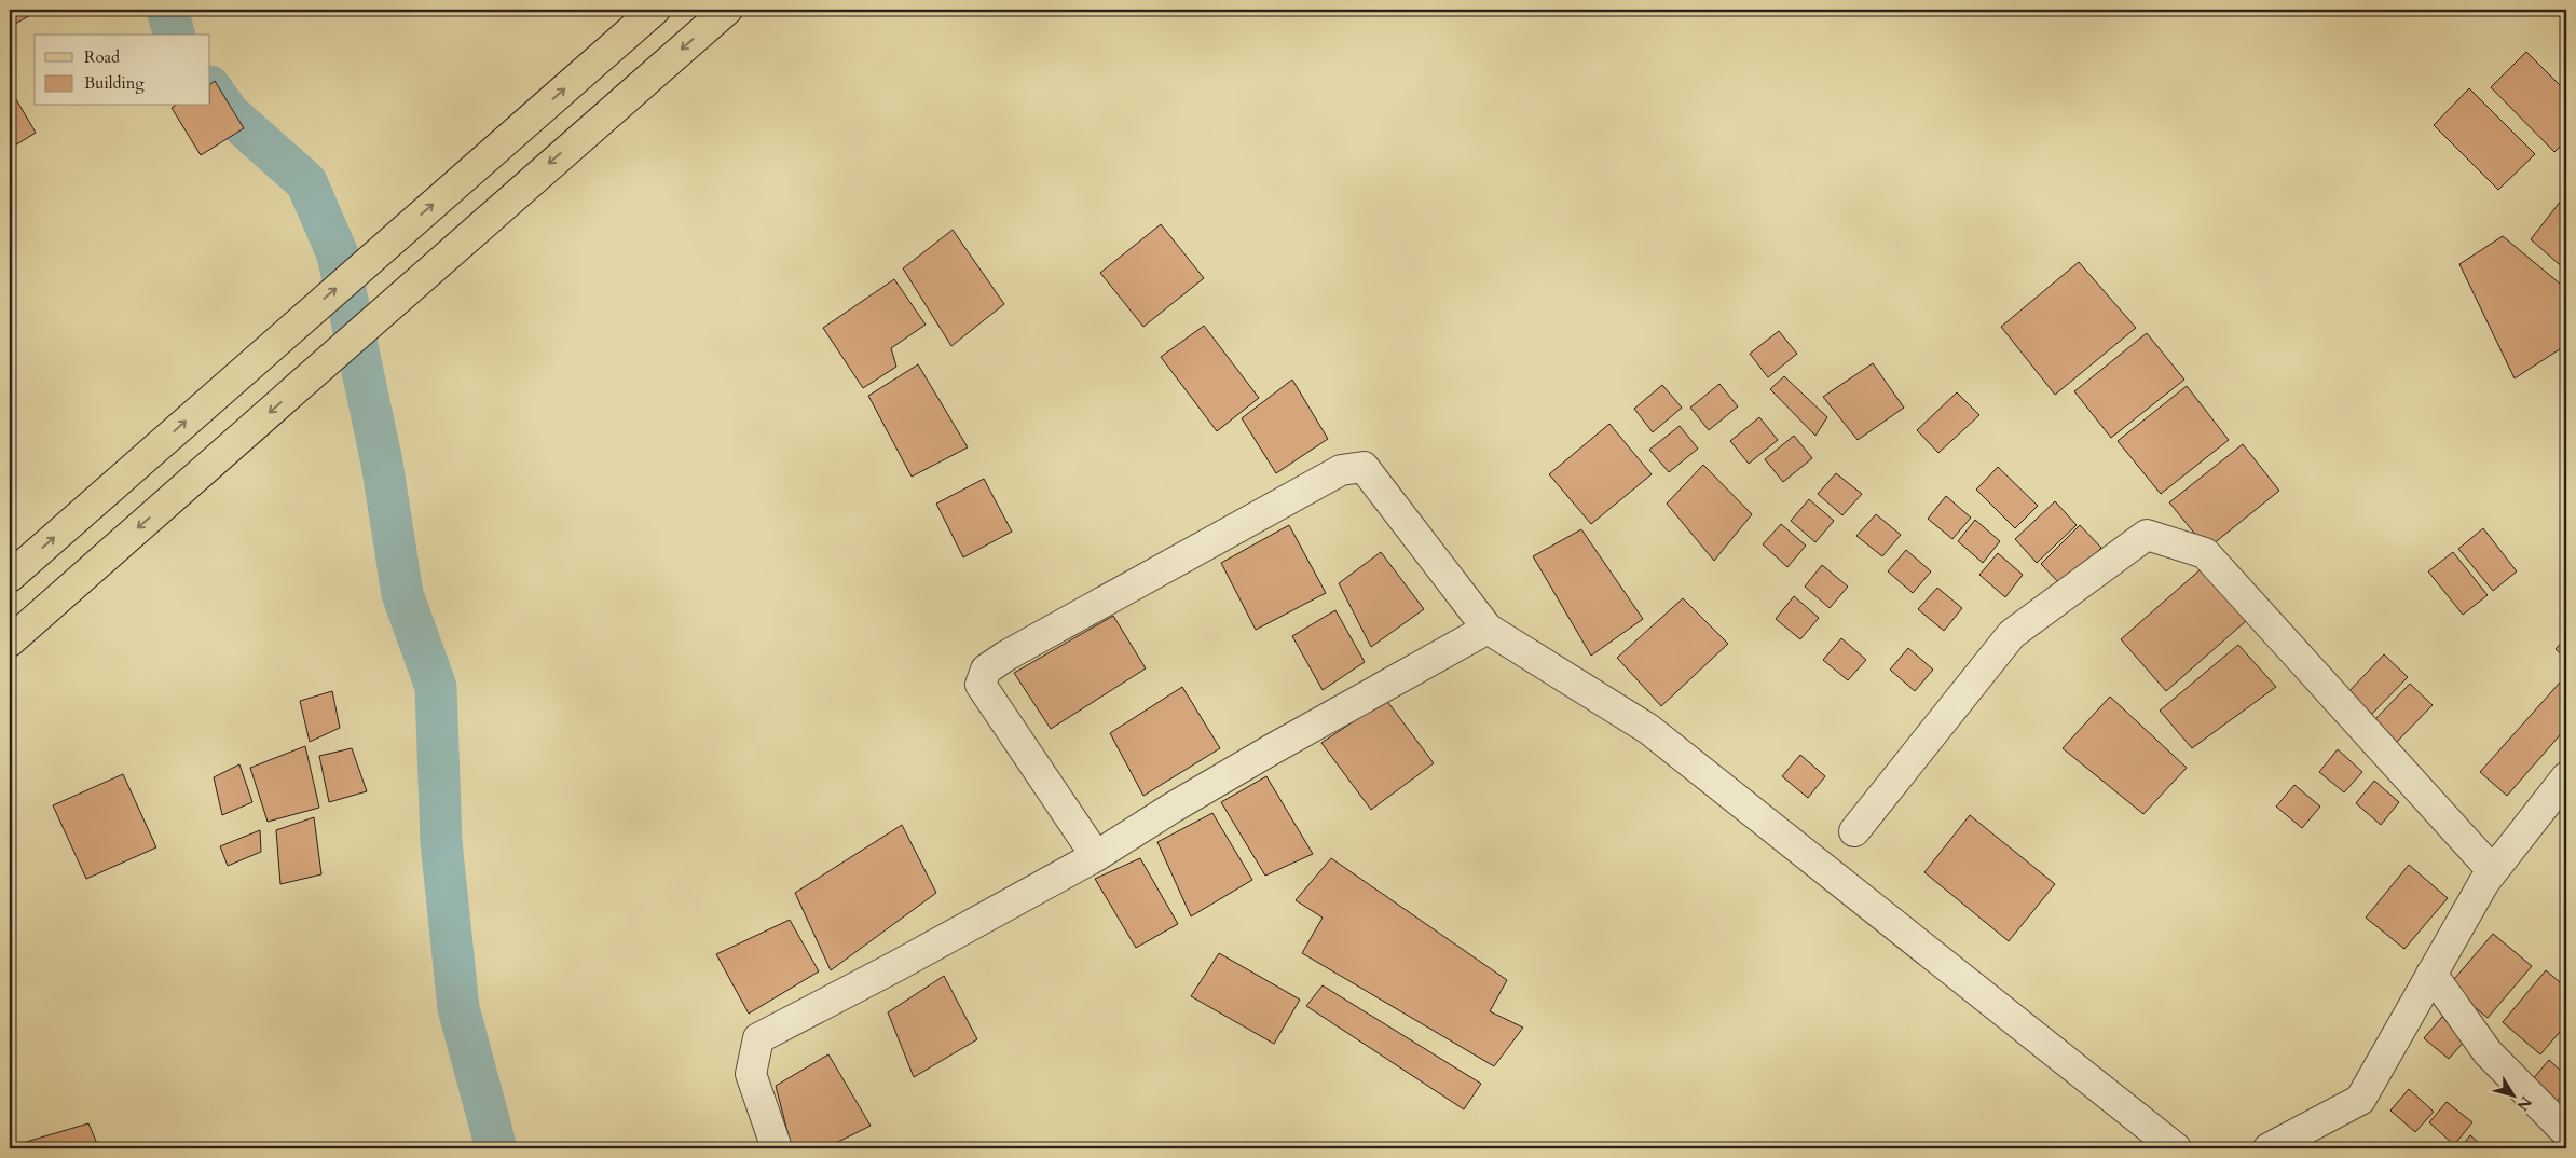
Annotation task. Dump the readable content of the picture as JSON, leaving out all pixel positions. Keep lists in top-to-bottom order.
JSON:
{
  "legend": ["Road", "Building"],
  "north": "bottom right"
}
